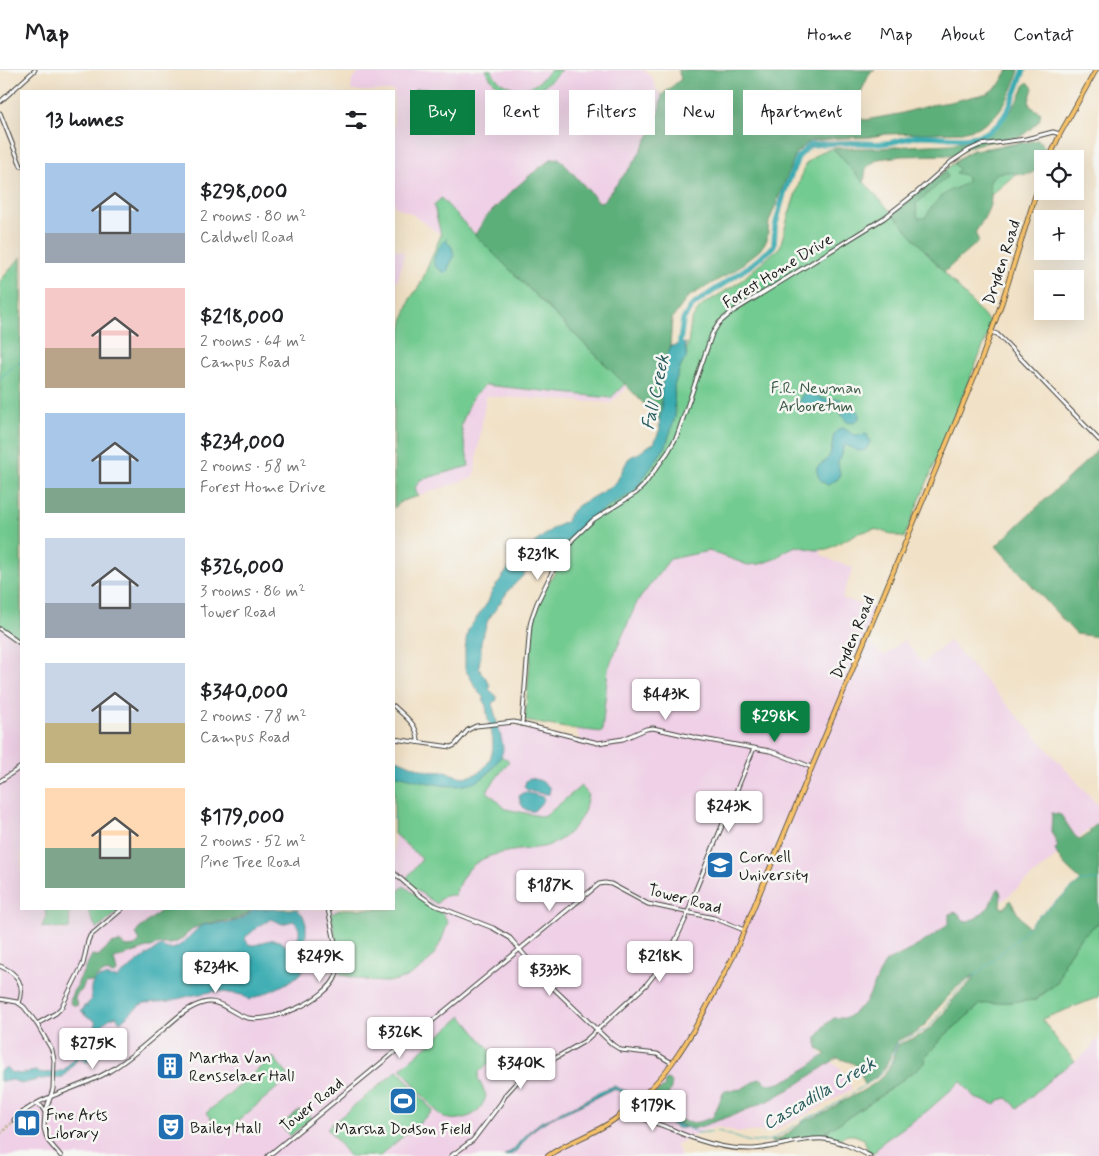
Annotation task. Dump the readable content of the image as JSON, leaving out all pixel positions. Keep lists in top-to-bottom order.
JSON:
{
  "streets": {
    "main road": ["Dryden Road"],
    "street": ["Forest Home Drive", "Tower Road"]
  },
  "crossings": [
    ["Dryden Road", "Tower Road"]
  ],
  "water": ["Fall Creek", "Cascadilla Creek"],
  "parks": ["F.R. Newman Arboretum"],
  "places": {
    "school or university": ["Cornell University"],
    "building": ["Martha Van Rensselaer Hall"],
    "sports": ["Marsha Dodson Field"],
    "library": ["Fine Arts Library"],
    "theatre": ["Bailey Hall"]
  },
  "page": {
    "header": "Map",
    "nav": [
      "Home",
      "Map",
      "About",
      "Contact"
    ],
    "chip": [
      "Buy",
      "Rent",
      "Filters",
      "New",
      "Apartment"
    ],
    "heading": "13 homes",
    "map_buttons": ["+", "−"],
    "list": [
      {
        "name": "$298,000",
        "note": "2 rooms · 80 m² · Caldwell Road"
      },
      {
        "name": "$218,000",
        "note": "2 rooms · 64 m² · Campus Road"
      },
      {
        "name": "$234,000",
        "note": "2 rooms · 58 m² · Forest Home Drive"
      },
      {
        "name": "$326,000",
        "note": "3 rooms · 86 m² · Tower Road"
      },
      {
        "name": "$340,000",
        "note": "2 rooms · 78 m² · Campus Road"
      },
      {
        "name": "$179,000",
        "note": "2 rooms · 52 m² · Pine Tree Road"
      }
    ],
    "price": [
      "$231K",
      "$443K",
      "$298K",
      "$243K",
      "$187K",
      "$249K",
      "$218K",
      "$234K",
      "$333K",
      "$326K",
      "$275K",
      "$340K",
      "$179K"
    ]
  }
}
